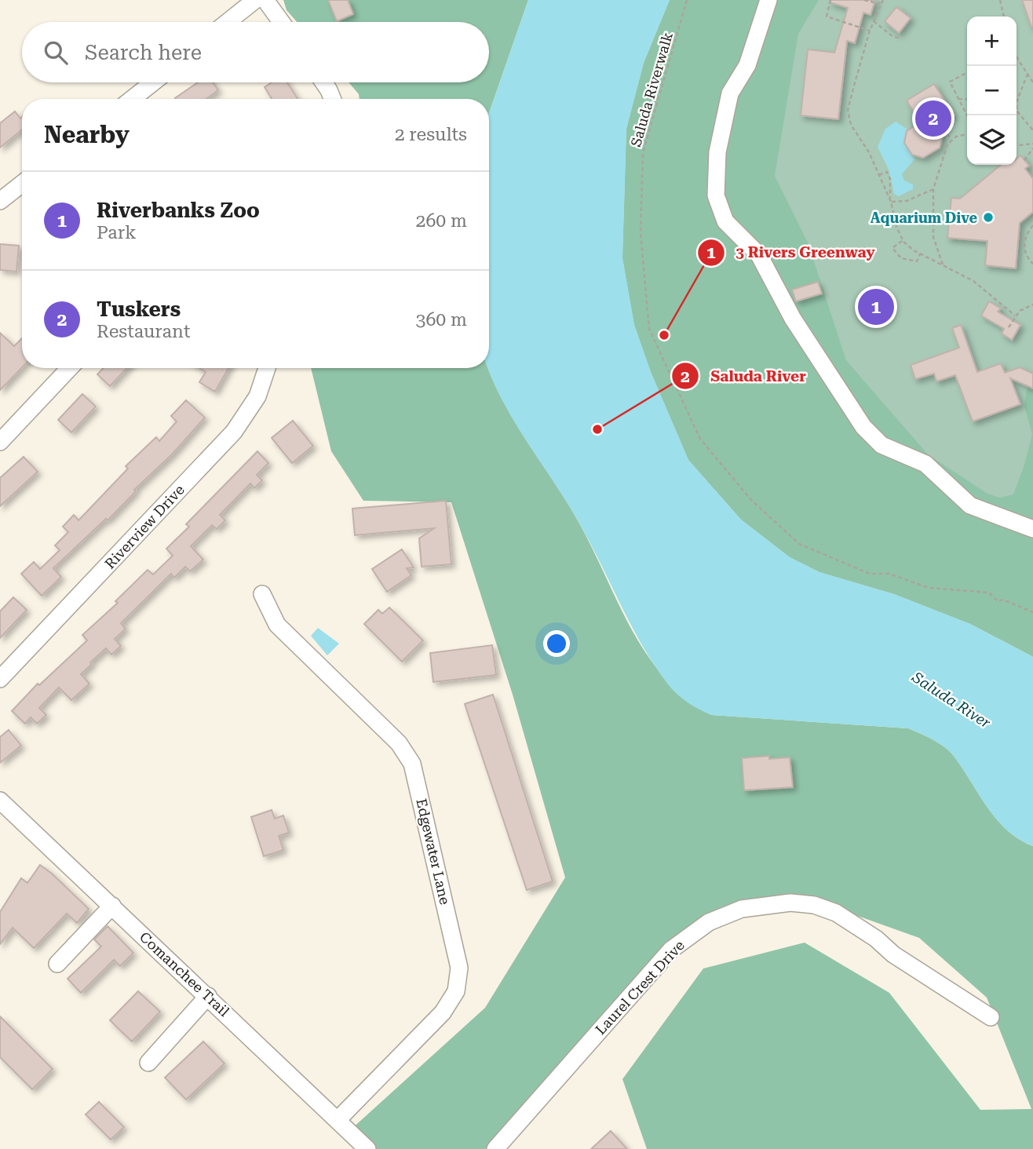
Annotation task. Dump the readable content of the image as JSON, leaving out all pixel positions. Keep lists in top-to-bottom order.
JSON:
{
  "streets": {
    "street": [
      "Riverview Drive",
      "Edgewater Lane",
      "Comanchee Trail",
      "Laurel Crest Drive"
    ],
    "path": ["Saluda Riverwalk"]
  },
  "crossings": [
    ["Edgewater Lane", "Comanchee Trail"]
  ],
  "water": ["Saluda River"],
  "places": ["Aquarium Dive", "3 Rivers Greenway", "Saluda River"],
  "page": {
    "map_buttons": ["+", "−"],
    "search": "Search here",
    "pins": ["2", "1"],
    "heading": ["Nearby", "2 results"],
    "list": [
      {
        "mark": "1",
        "name": "Riverbanks Zoo",
        "note": "Park",
        "value": "260 m"
      },
      {
        "mark": "2",
        "name": "Tuskers",
        "note": "Restaurant",
        "value": "360 m"
      }
    ]
  }
}
